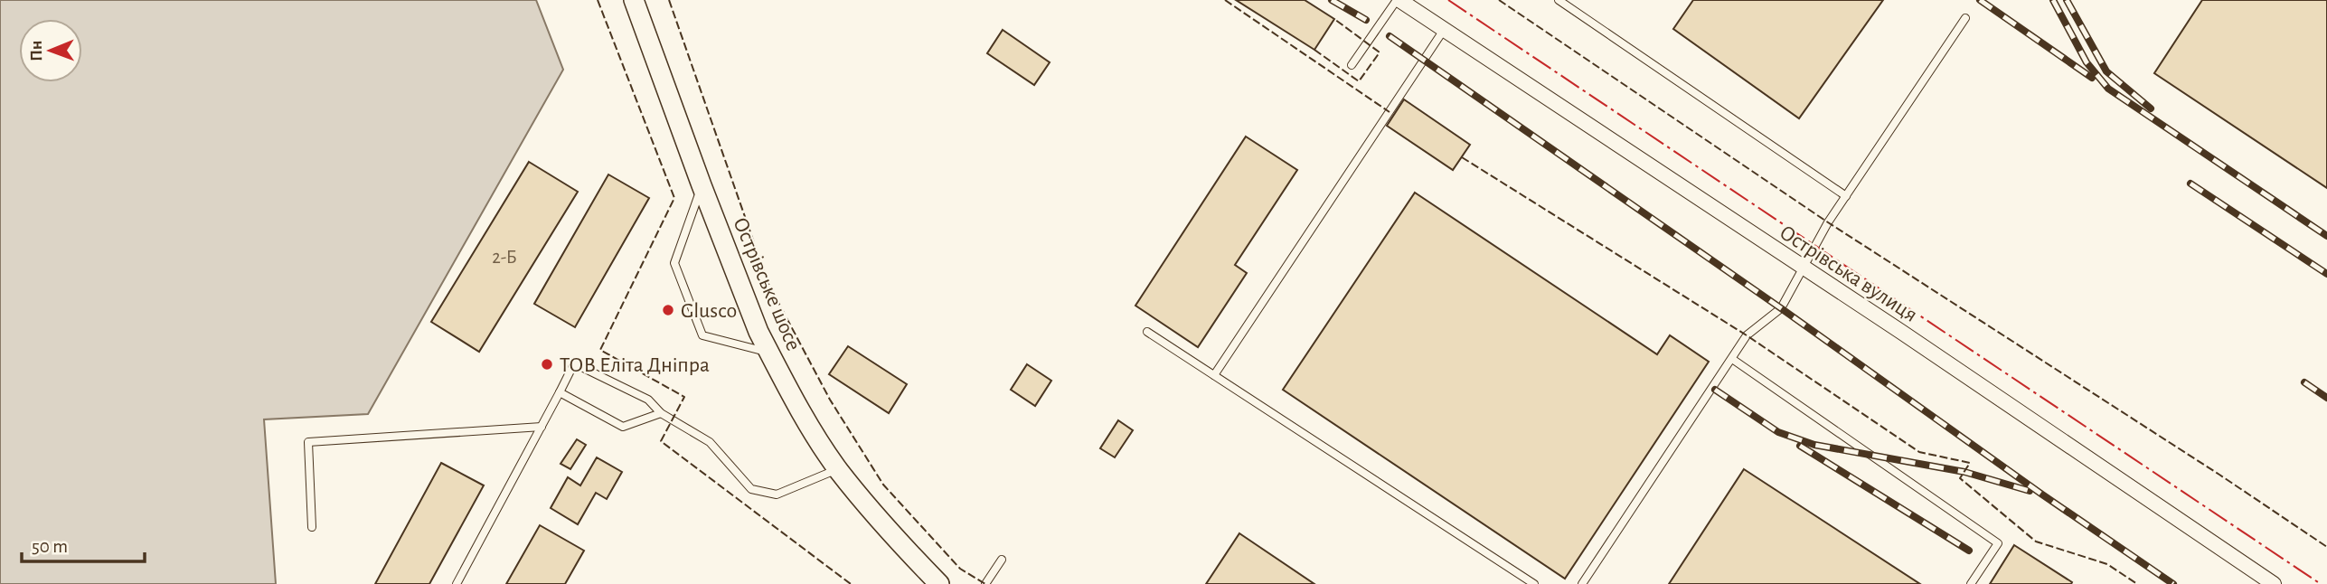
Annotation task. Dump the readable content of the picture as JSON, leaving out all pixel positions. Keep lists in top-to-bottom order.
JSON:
{
  "streets": {
    "street": ["Острівська вулиця", "Острівське шосе"]
  },
  "places": ["Glusco", "ТОВ Еліта Дніпра"],
  "house_numbers": ["2-Б"],
  "scale_bar": "50 m",
  "north": "left"
}
